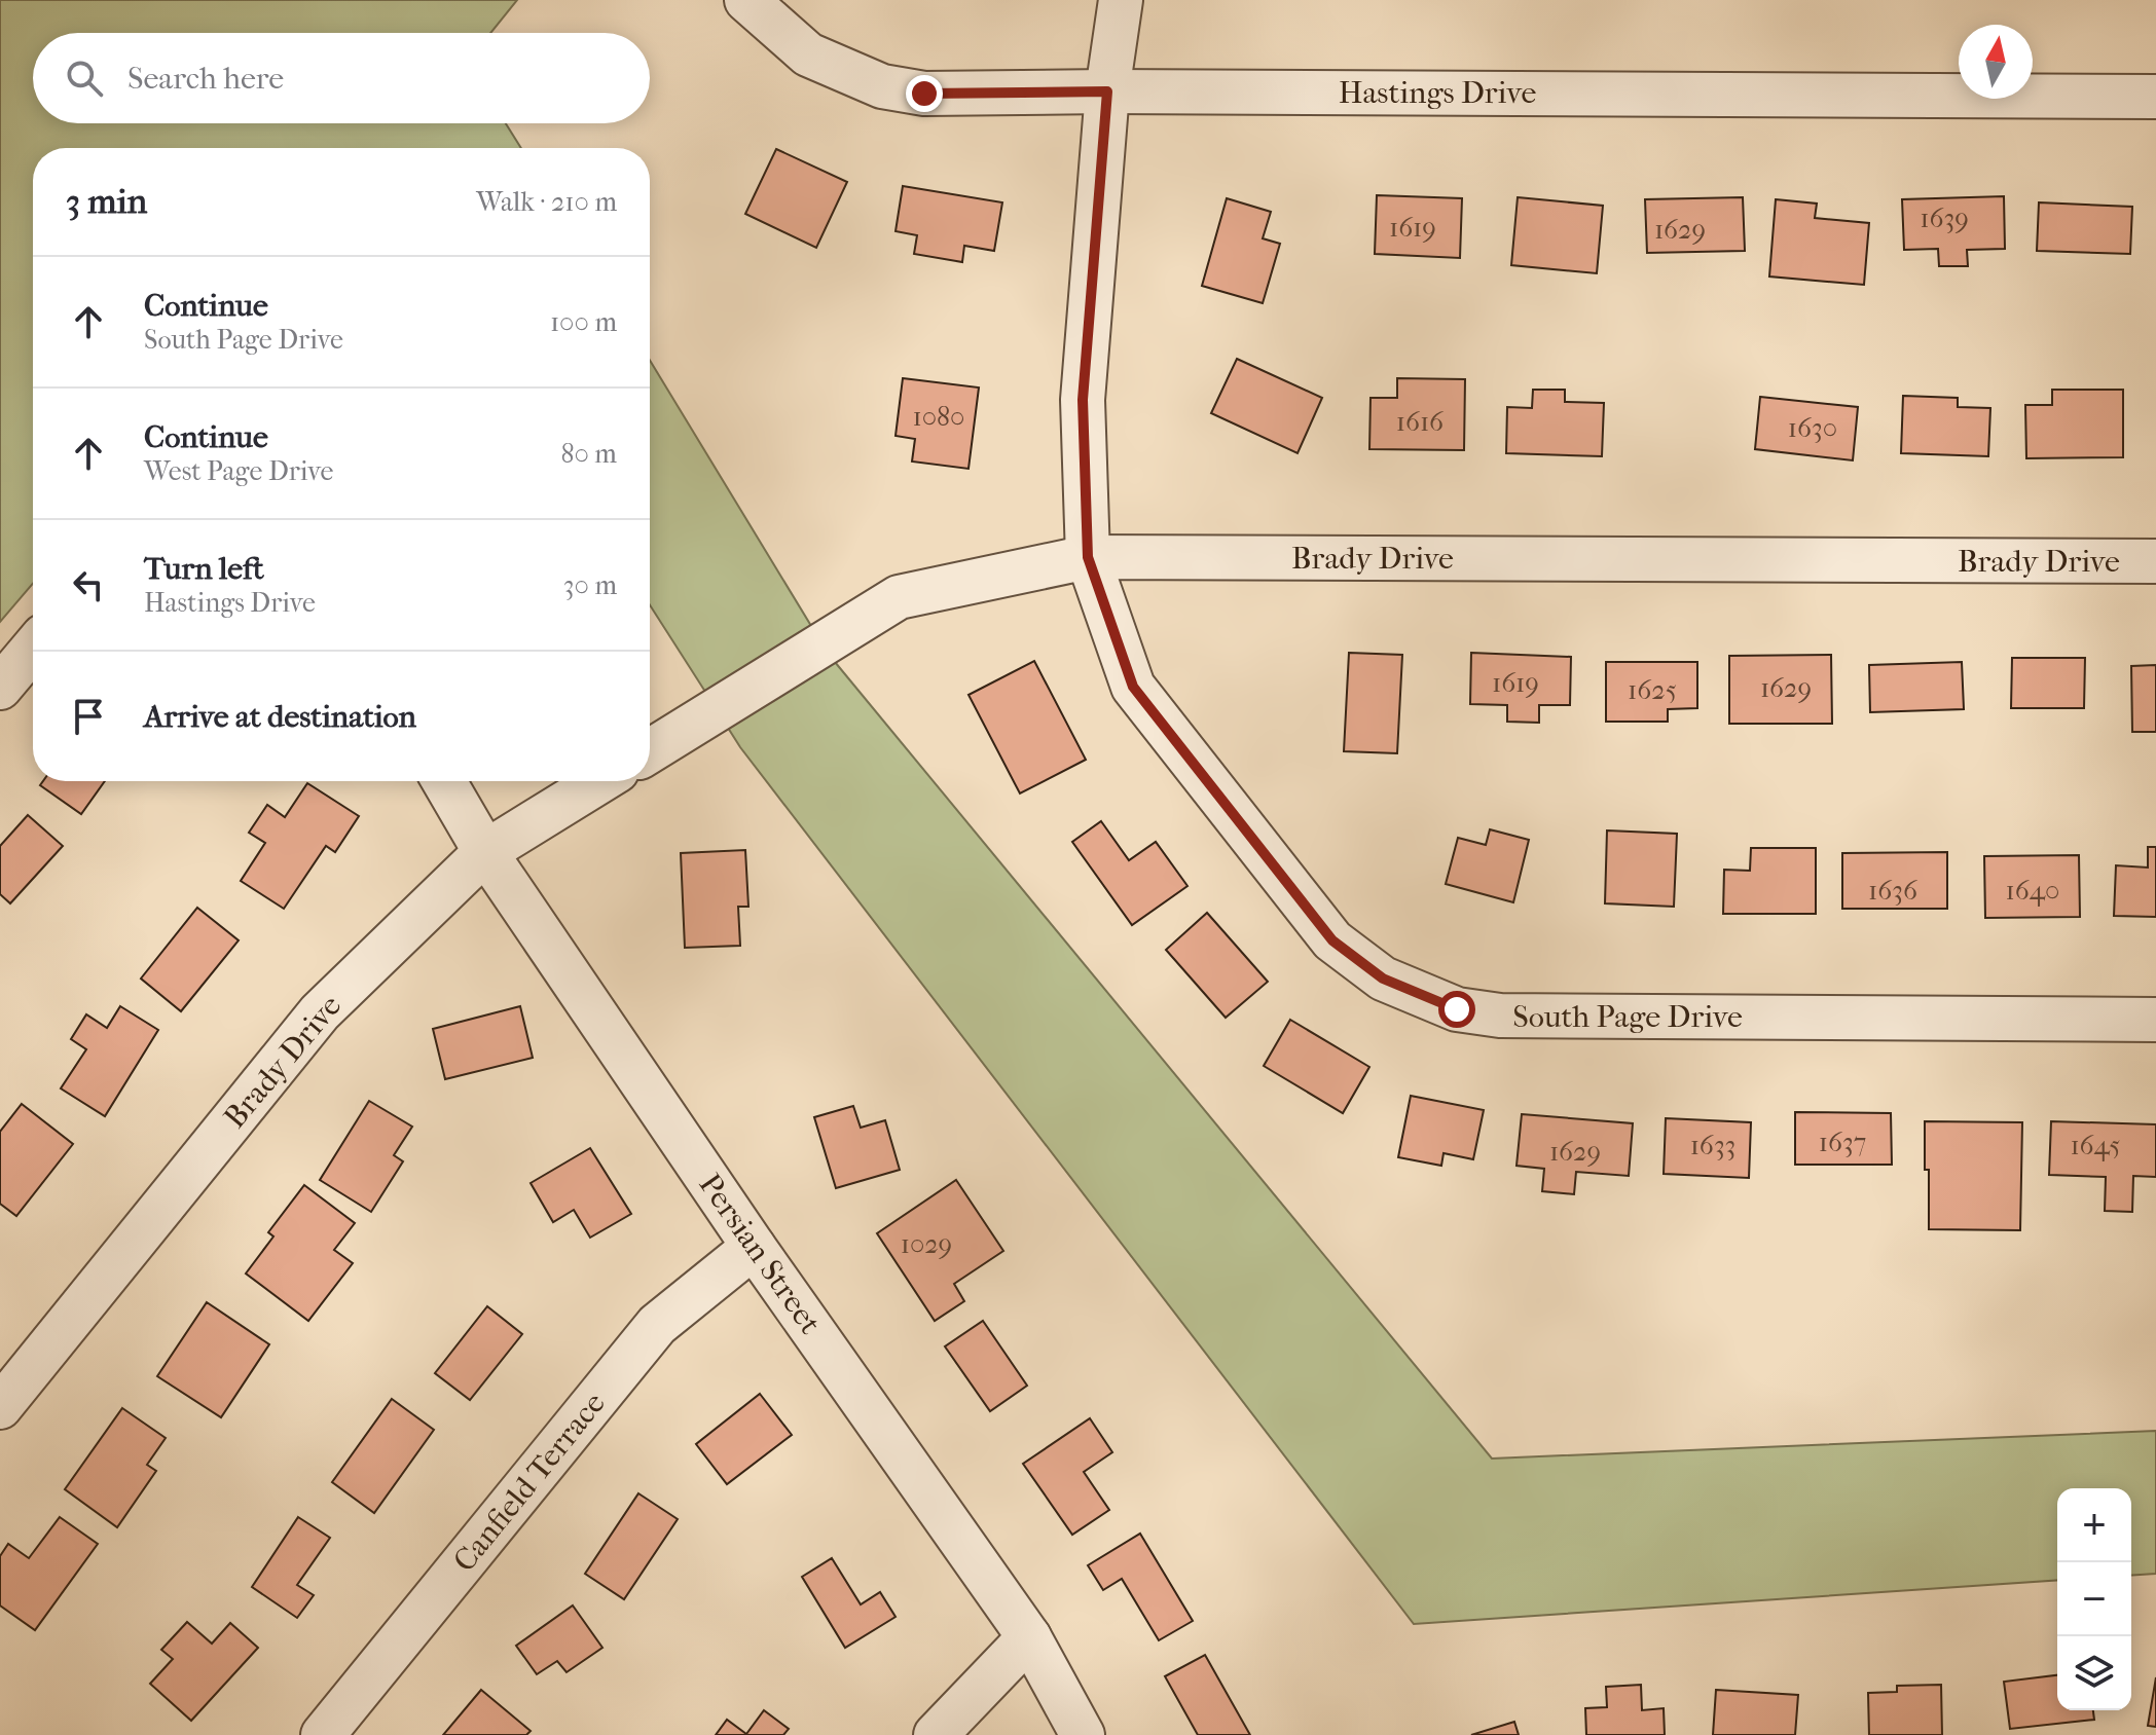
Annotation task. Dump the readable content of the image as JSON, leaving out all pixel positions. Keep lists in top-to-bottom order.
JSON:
{
  "streets": {
    "street": [
      "Hastings Drive",
      "Brady Drive",
      "South Page Drive",
      "Persian Street",
      "Canfield Terrace"
    ]
  },
  "crossings": [
    ["Hastings Drive", "South Page Drive"],
    ["Brady Drive", "South Page Drive"],
    ["Brady Drive", "Persian Street"],
    ["Persian Street", "Canfield Terrace"]
  ],
  "house_numbers": [
    "1639",
    "1619",
    "1629",
    "1080",
    "1616",
    "1630",
    "1619",
    "1629",
    "1625",
    "1636",
    "1640",
    "1637",
    "1633",
    "1645",
    "1629",
    "1029"
  ],
  "north": "top",
  "page": {
    "search": "Search here",
    "heading": ["3 min", "Walk · 210 m"],
    "list": [
      ["Continue", "South Page Drive", "100 m"],
      ["Continue", "West Page Drive", "80 m"],
      ["Turn left", "Hastings Drive", "30 m"],
      "Arrive at destination"
    ],
    "map_buttons": ["+", "−"]
  }
}
